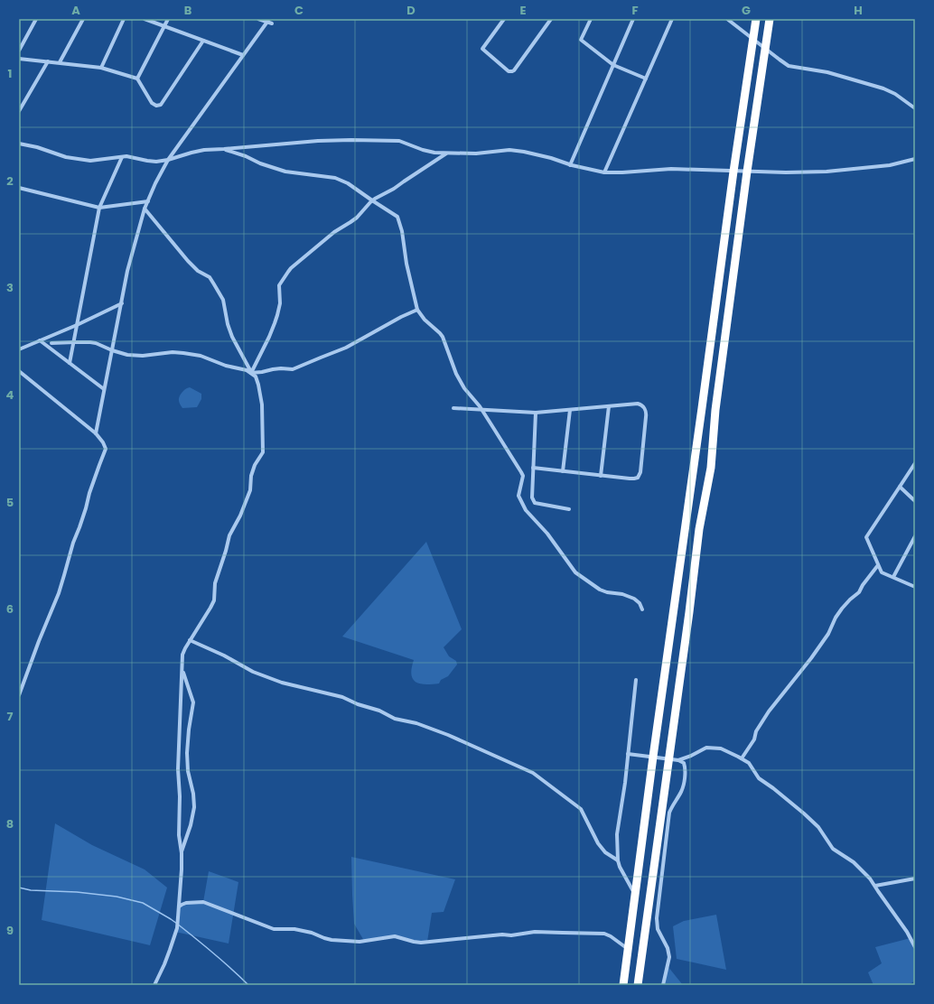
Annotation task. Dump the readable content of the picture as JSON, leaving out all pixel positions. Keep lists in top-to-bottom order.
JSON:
{
  "grid": {
    "columns": [
      "A",
      "B",
      "C",
      "D",
      "E",
      "F",
      "G",
      "H"
    ],
    "rows": [
      "1",
      "2",
      "3",
      "4",
      "5",
      "6",
      "7",
      "8",
      "9"
    ]
  }
}
